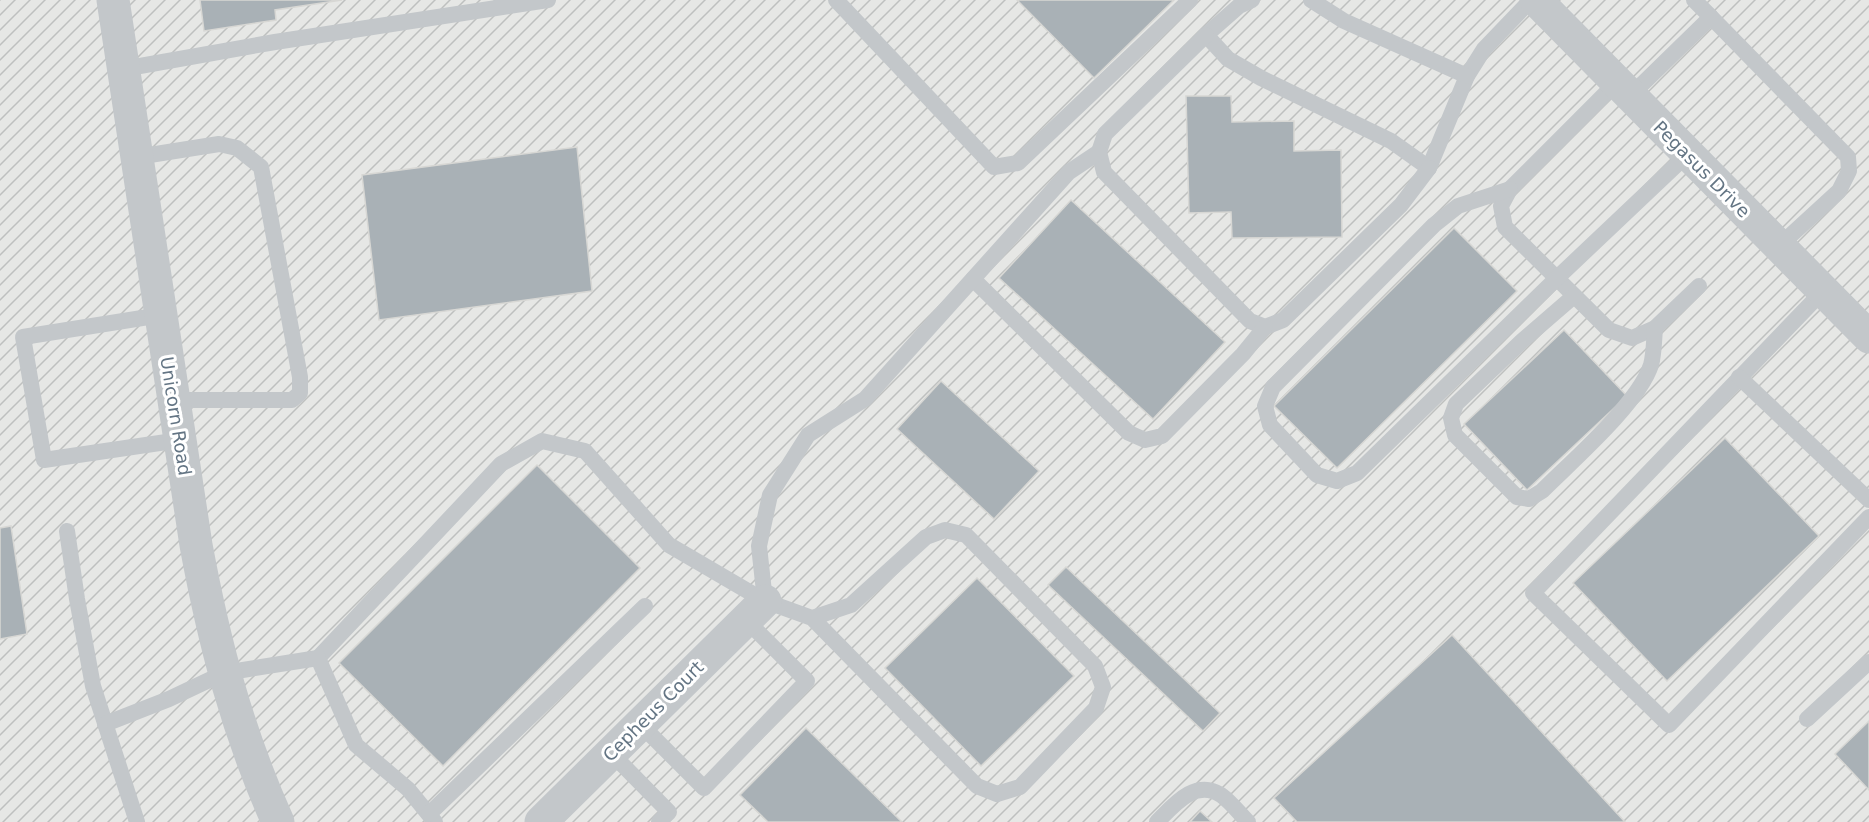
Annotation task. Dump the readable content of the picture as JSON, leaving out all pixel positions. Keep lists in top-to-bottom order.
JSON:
{
  "streets": {
    "street": ["Pegasus Drive", "Unicorn Road", "Cepheus Court"]
  }
}
